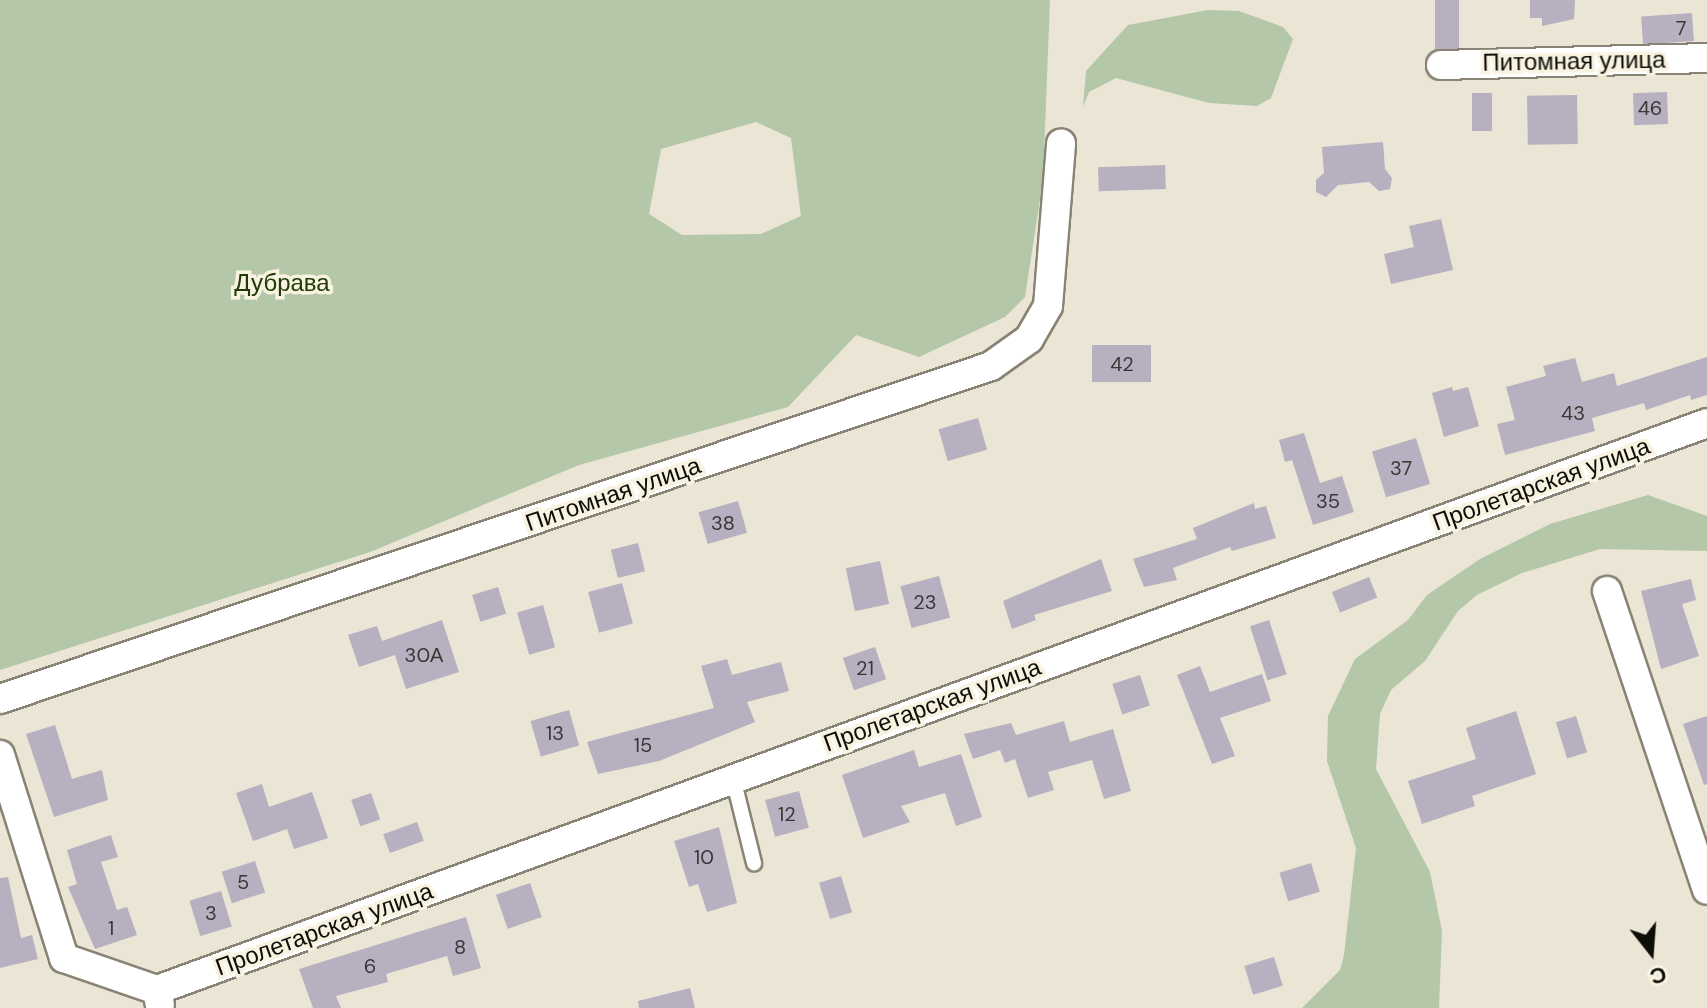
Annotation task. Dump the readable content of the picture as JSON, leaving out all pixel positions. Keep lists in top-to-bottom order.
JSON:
{
  "streets": {
    "street": ["Питомная улица", "Пролетарская улица"]
  },
  "parks": ["Дубрава"],
  "house_numbers": [
    "7",
    "46",
    "42",
    "43",
    "37",
    "35",
    "38",
    "23",
    "30А",
    "21",
    "13",
    "15",
    "12",
    "10",
    "5",
    "3",
    "1",
    "8",
    "6"
  ],
  "north": "bottom"
}
